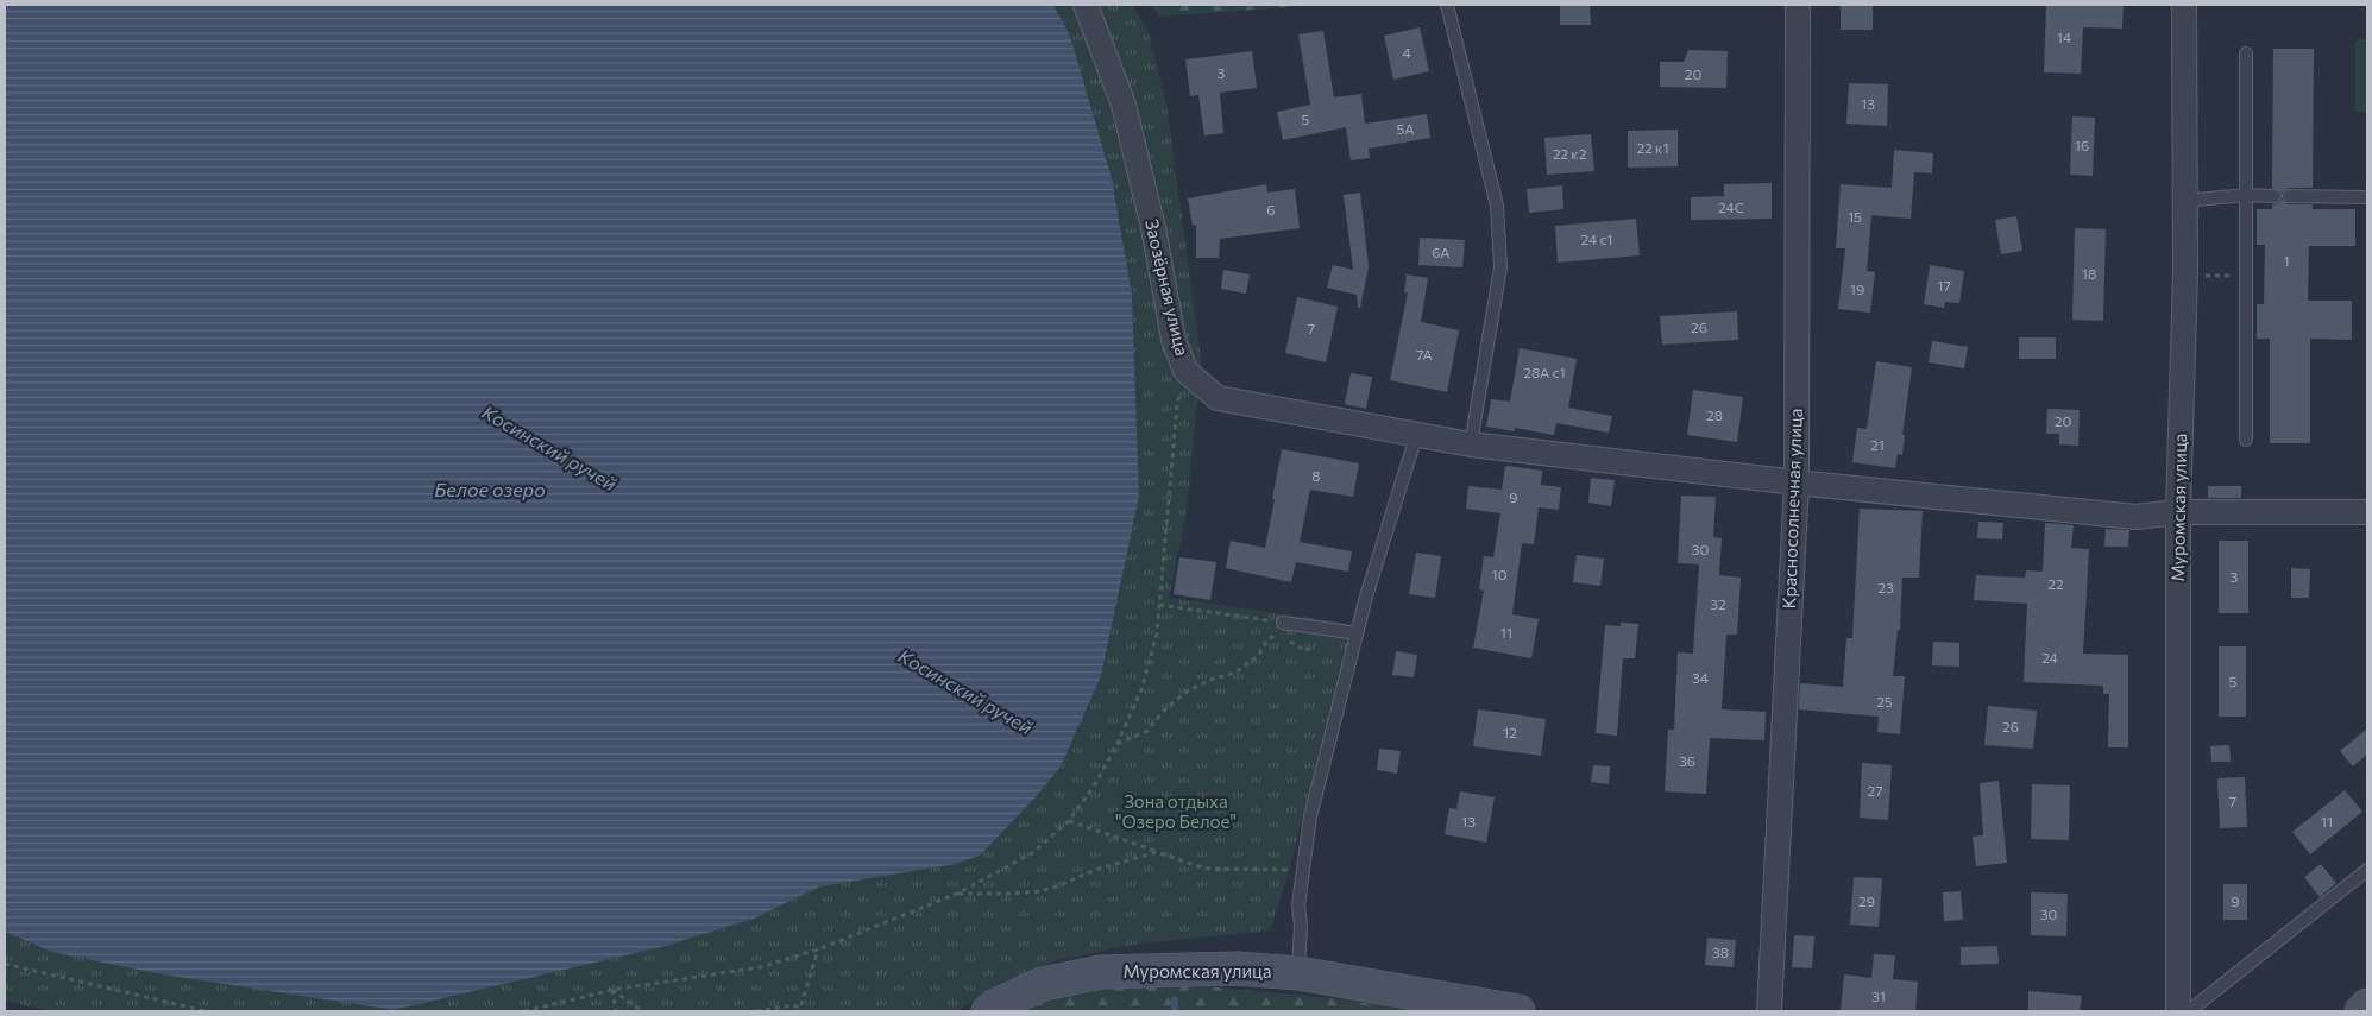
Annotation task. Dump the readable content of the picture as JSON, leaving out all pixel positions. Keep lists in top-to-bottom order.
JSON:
{
  "streets": {
    "street": ["Заозёрная улица", "Муромская улица", "Красносолнечная улица"]
  },
  "crossings": [
    ["Заозёрная улица", "Муромская улица"],
    ["Заозёрная улица", "Красносолнечная улица"]
  ],
  "water": ["Косинский ручей", "Белое озеро"],
  "parks": ["Зона отдыха \"Озеро Белое\""],
  "house_numbers": [
    "14",
    "4",
    "3",
    "20",
    "13",
    "5",
    "5А",
    "16",
    "22 к1",
    "22 к2",
    "24С",
    "6",
    "15",
    "24 с1",
    "6А",
    "1",
    "18",
    "17",
    "19",
    "26",
    "7",
    "7А",
    "28А с1",
    "28",
    "20",
    "21",
    "8",
    "9",
    "30",
    "10",
    "3",
    "22",
    "23",
    "32",
    "11",
    "24",
    "34",
    "5",
    "25",
    "26",
    "12",
    "36",
    "27",
    "7",
    "13",
    "11",
    "29",
    "9",
    "30",
    "38",
    "31"
  ]
}
